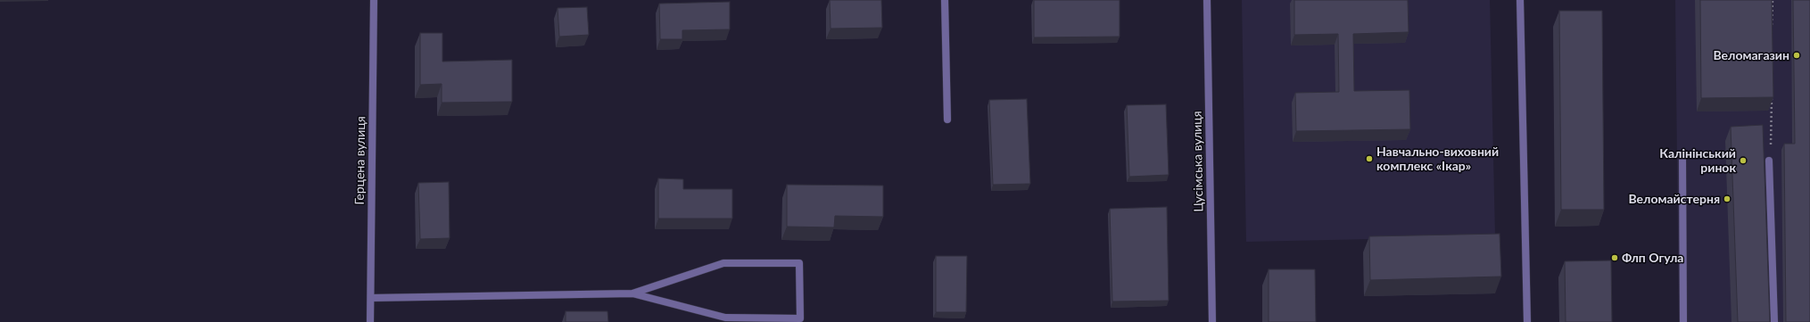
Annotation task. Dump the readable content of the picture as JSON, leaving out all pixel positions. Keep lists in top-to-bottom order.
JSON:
{
  "streets": {
    "street": ["Герцена вулиця", "Цусімська вулиця"]
  },
  "places": [
    "Веломагазин",
    "Навчально-виховний комплекс «Ікар»",
    "Калінінський ринок",
    "Веломайстерня",
    "Флп Огула"
  ]
}
